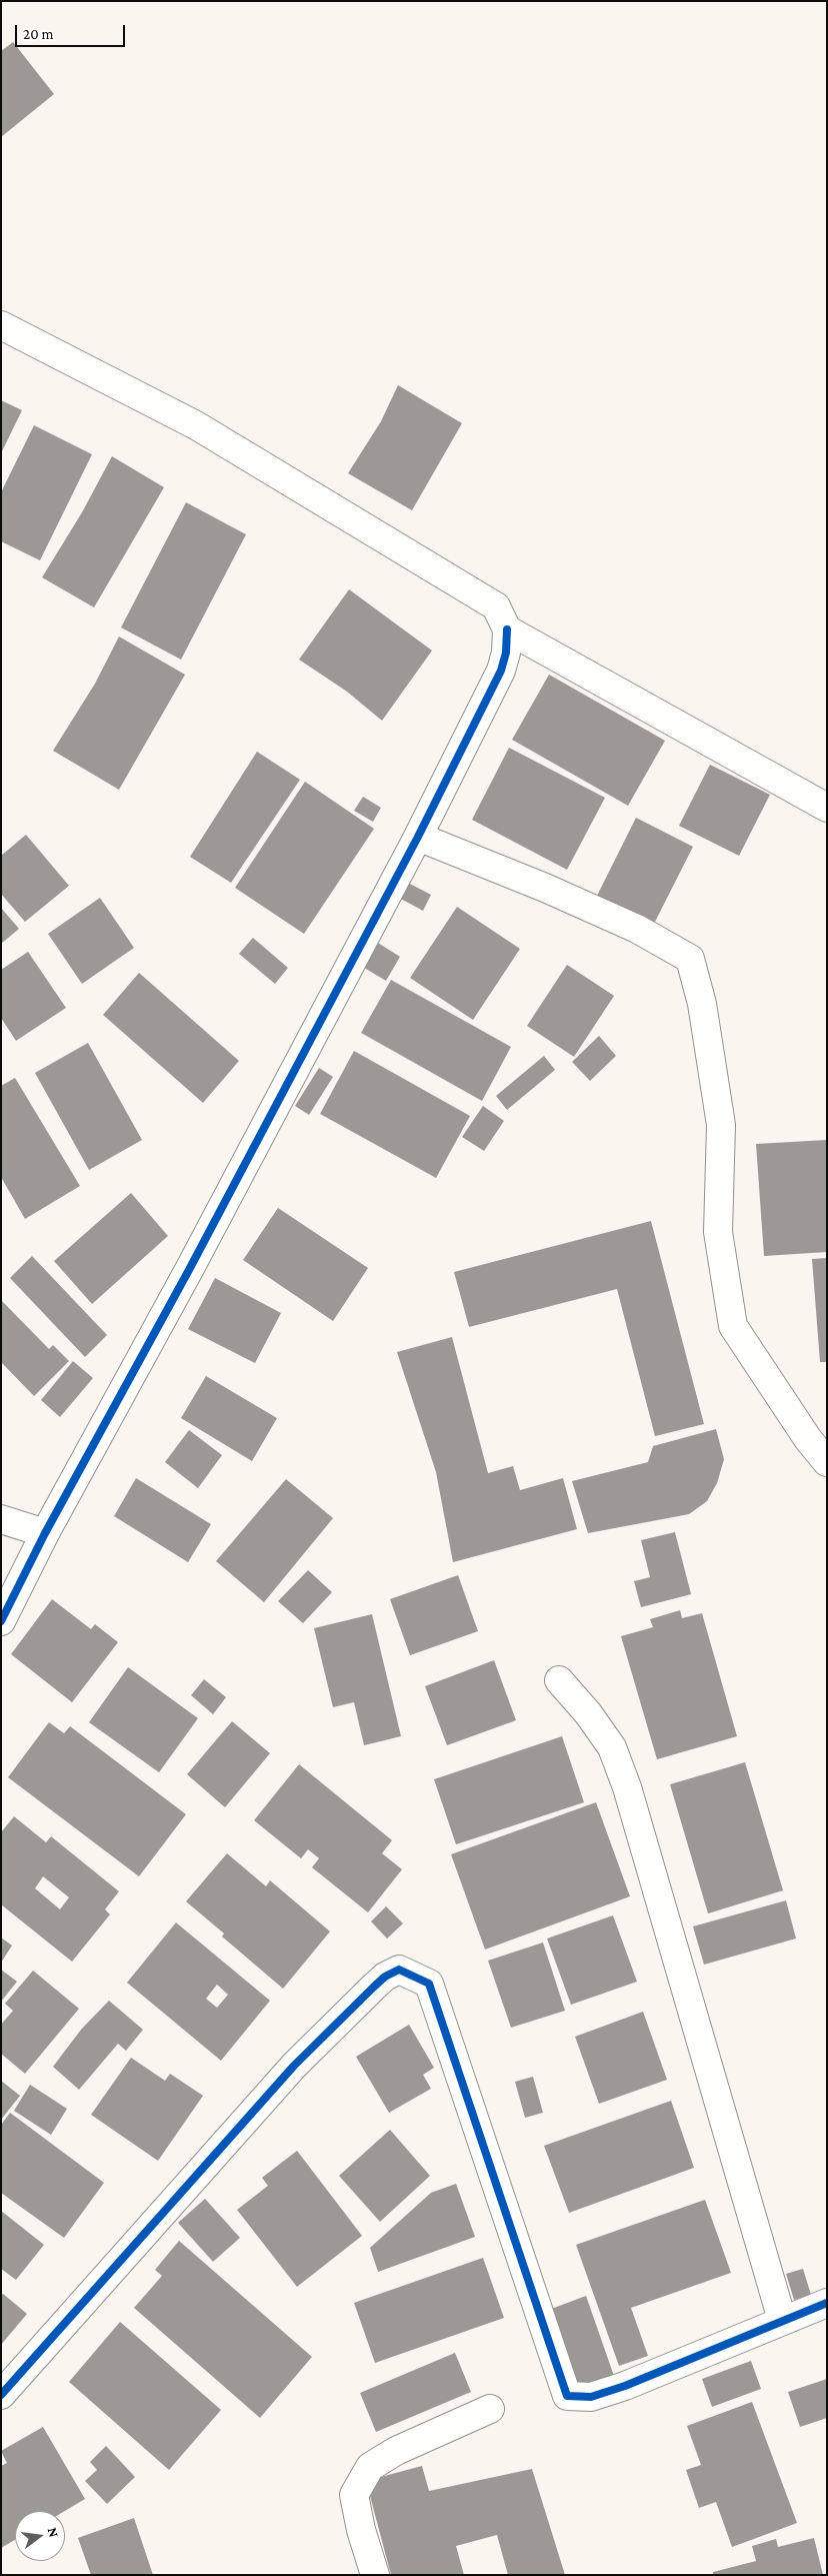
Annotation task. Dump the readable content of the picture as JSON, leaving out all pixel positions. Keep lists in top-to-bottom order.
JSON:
{
  "scale_bar": "20 m",
  "north": "right"
}
